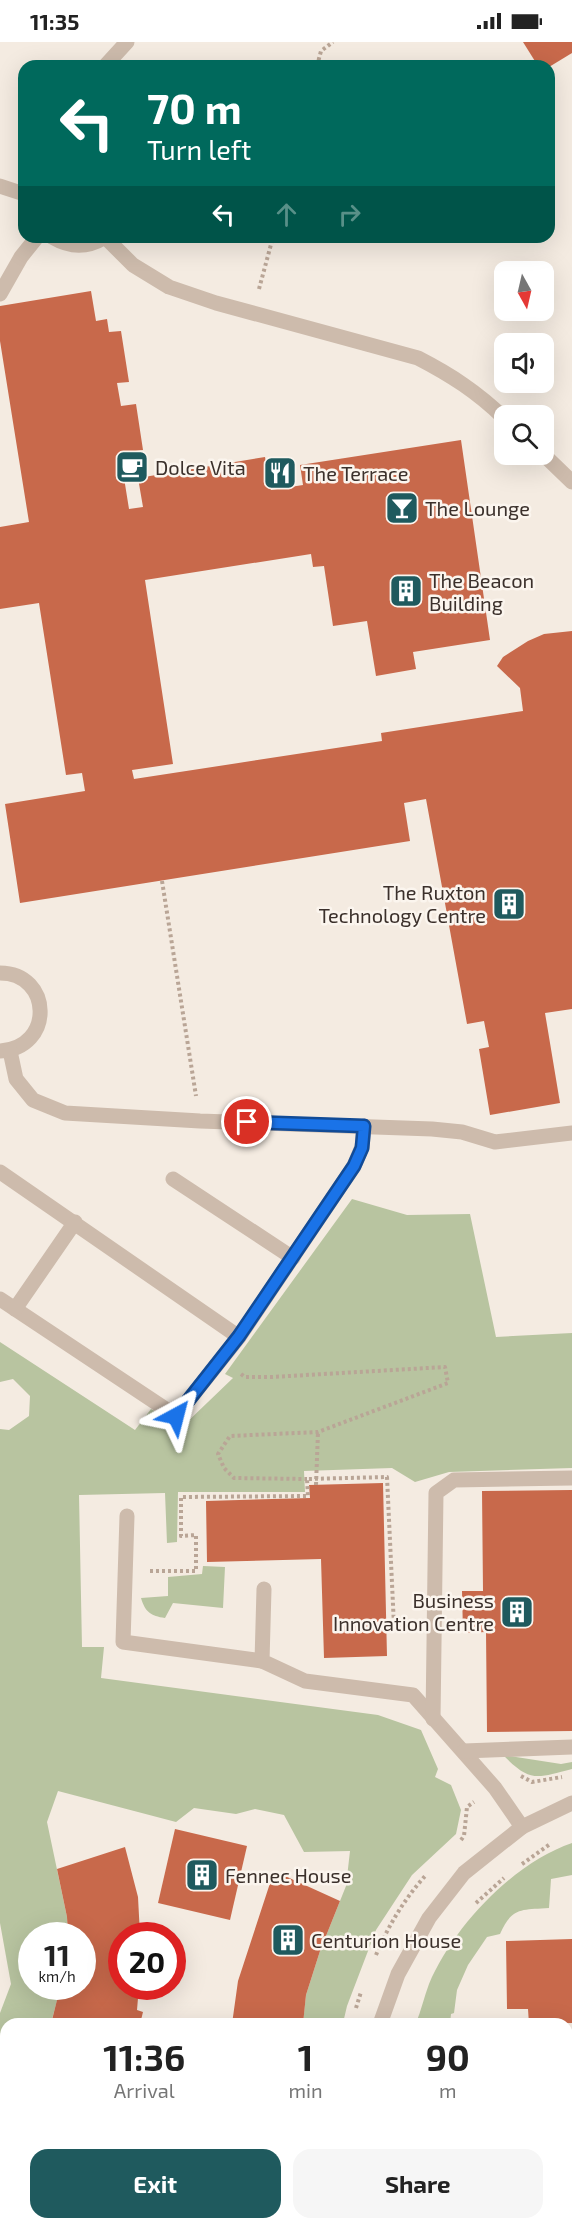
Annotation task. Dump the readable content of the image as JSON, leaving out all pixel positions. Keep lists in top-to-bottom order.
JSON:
{
  "places": {
    "cafe": ["Dolce Vita"],
    "restaurant": ["The Terrace"],
    "bar": ["The Lounge"],
    "building": [
      "The Beacon Building",
      "The Ruxton Technology Centre",
      "Business Innovation Centre",
      "Fennec House",
      "Centurion House"
    ]
  },
  "north": "bottom",
  "page": {
    "status": "11:35",
    "turn": ["70 m", "Turn left"],
    "speed": "11 km/h",
    "limit": "20",
    "eta": [
      "11:36",
      "Arrival",
      "1",
      "min",
      "90",
      "m"
    ],
    "buttons": ["Exit", "Share"]
  }
}
